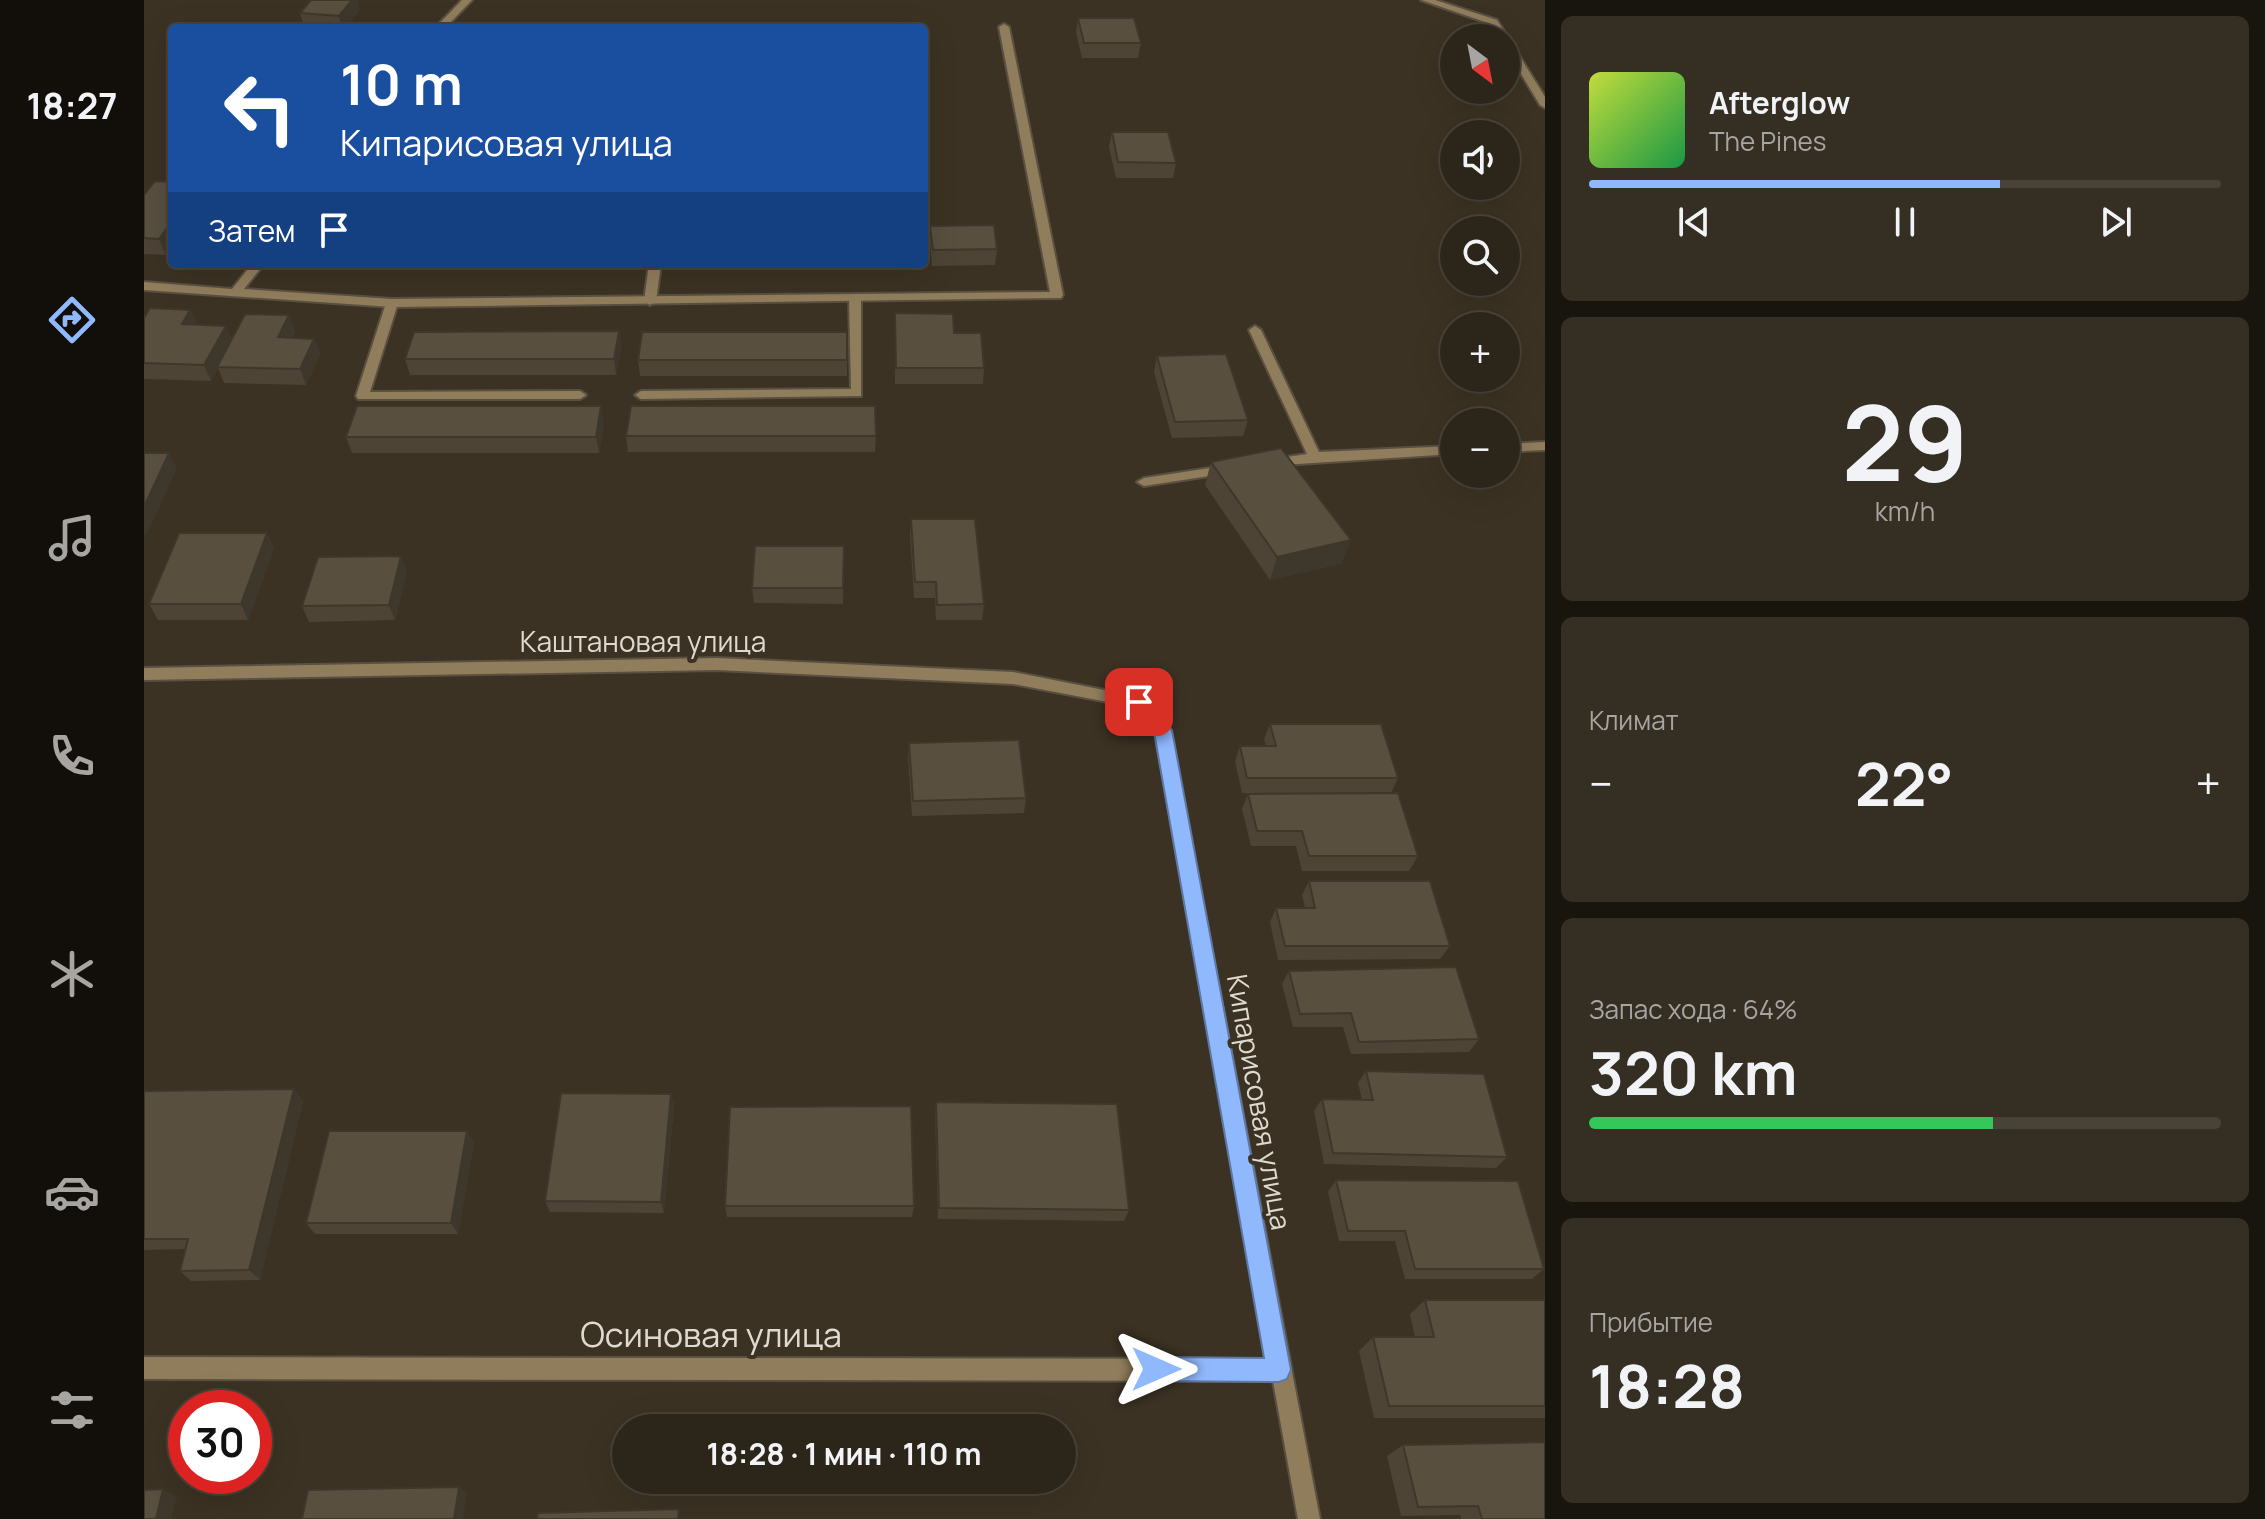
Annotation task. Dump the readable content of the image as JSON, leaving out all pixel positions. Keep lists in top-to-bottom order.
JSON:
{
  "streets": {
    "street": ["Каштановая улица", "Кипарисовая улица", "Осиновая улица"]
  },
  "crossings": [
    ["Каштановая улица", "Кипарисовая улица"],
    ["Кипарисовая улица", "Осиновая улица"]
  ],
  "north": "bottom right",
  "page": {
    "tabs": "18:27",
    "map_buttons": ["+", "−"],
    "turn": ["10 m", "Кипарисовая улица"],
    "song": ["Afterglow", "The Pines"],
    "then": "Затем",
    "tile": [
      ["29", "km/h"],
      "Климат",
      ["Запас хода · 64%", "320 km"],
      ["Прибытие", "18:28"]
    ],
    "heat": ["−", "22°", "+"],
    "limit": "30",
    "trip": "18:28 · 1 мин · 110 m"
  }
}
